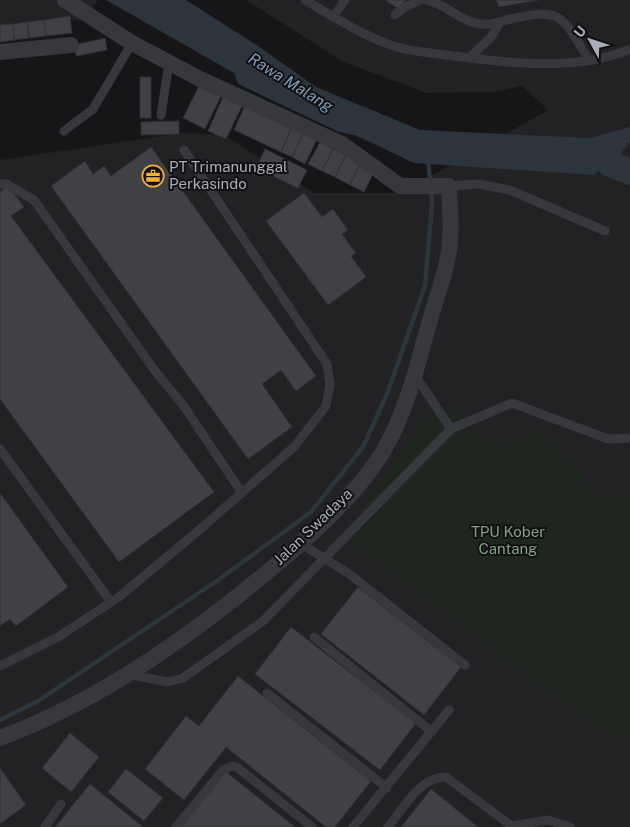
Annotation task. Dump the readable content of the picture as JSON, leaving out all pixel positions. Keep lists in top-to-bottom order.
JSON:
{
  "streets": {
    "street": ["Jalan Swadaya"]
  },
  "water": ["Rawa Malang"],
  "parks": ["TPU Kober Cantang"],
  "places": {
    "office": ["PT Trimanunggal Perkasindo"]
  },
  "north": "top left"
}
